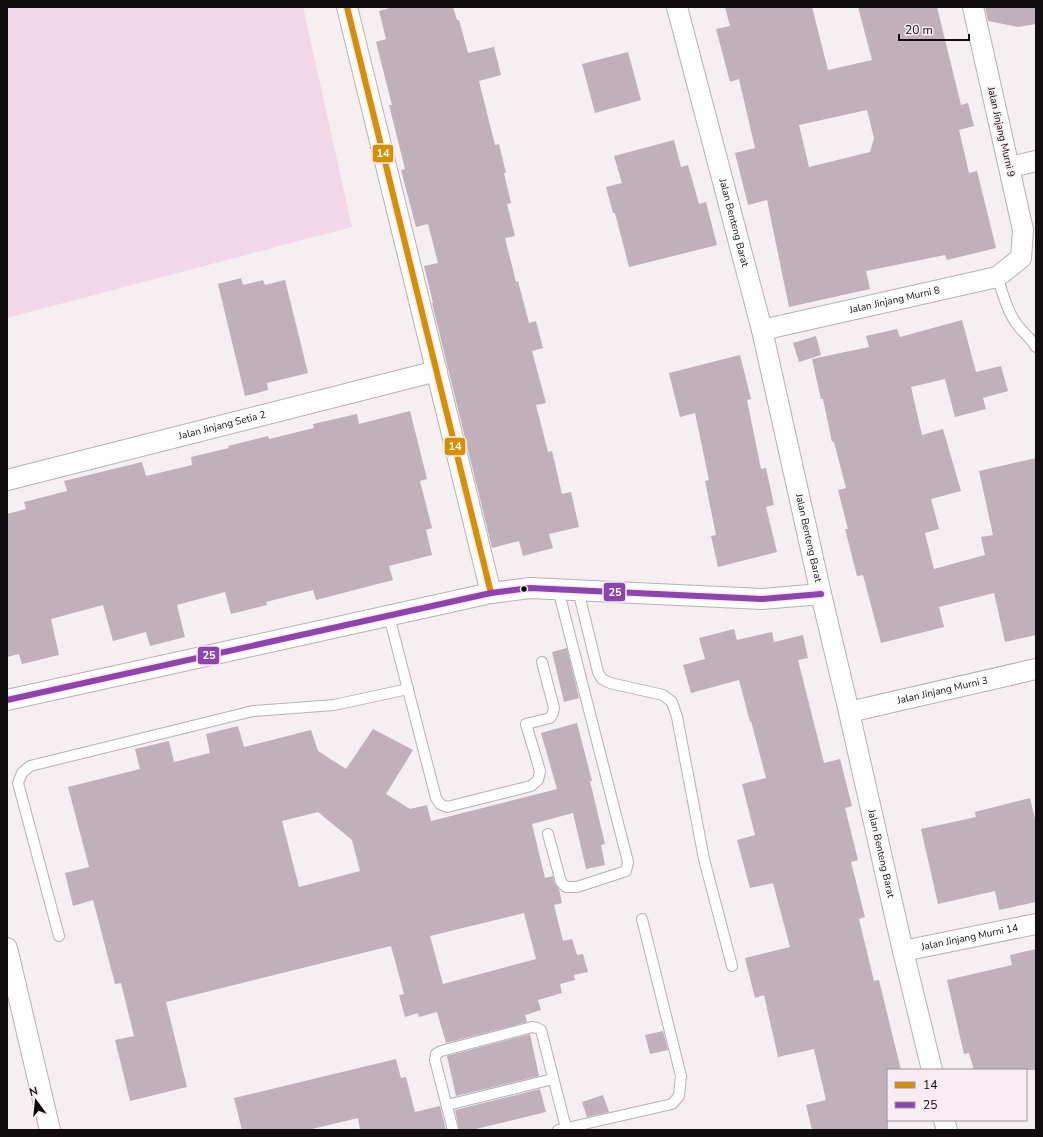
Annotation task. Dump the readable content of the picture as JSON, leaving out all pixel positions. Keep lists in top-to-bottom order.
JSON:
{
  "streets": {
    "street": [
      "Jalan Jinjang Murni 9",
      "Jalan Benteng Barat",
      "Jalan Jinjang Murni 8",
      "Jalan Jinjang Setia 2",
      "Jalan Jinjang Murni 3",
      "Jalan Jinjang Murni 14"
    ]
  },
  "crossings": [
    ["Jalan Jinjang Murni 9", "Jalan Jinjang Murni 8"],
    ["Jalan Benteng Barat", "Jalan Jinjang Murni 8"],
    ["Jalan Benteng Barat", "Jalan Jinjang Murni 3"],
    ["Jalan Benteng Barat", "Jalan Jinjang Murni 14"]
  ],
  "lines": ["transit line 14", "transit line 25"],
  "legend": ["14", "25"],
  "scale_bar": "20 m",
  "north": "top"
}
